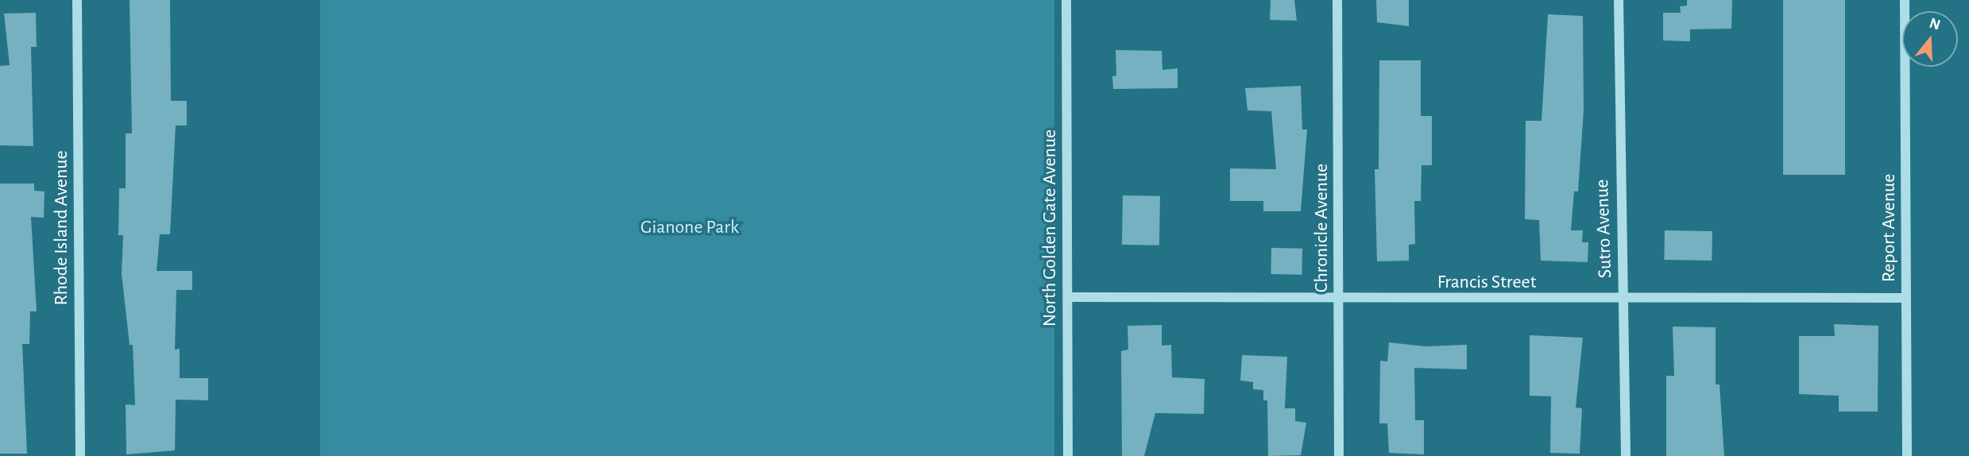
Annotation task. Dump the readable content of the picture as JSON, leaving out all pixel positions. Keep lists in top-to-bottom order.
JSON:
{
  "streets": {
    "street": [
      "Rhode Island Avenue",
      "North Golden Gate Avenue",
      "Chronicle Avenue",
      "Report Avenue",
      "Sutro Avenue",
      "Francis Street"
    ]
  },
  "crossings": [
    ["North Golden Gate Avenue", "Francis Street"],
    ["Chronicle Avenue", "Francis Street"],
    ["Report Avenue", "Francis Street"],
    ["Sutro Avenue", "Francis Street"]
  ],
  "parks": ["Gianone Park"],
  "north": "top"
}
